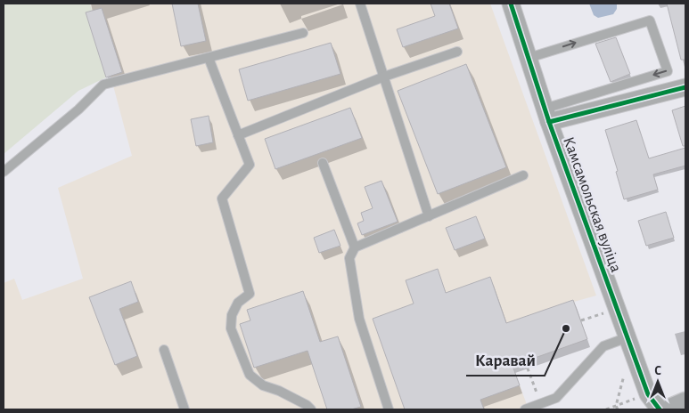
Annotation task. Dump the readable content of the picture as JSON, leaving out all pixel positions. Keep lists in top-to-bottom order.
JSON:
{
  "streets": {
    "street": ["Камсамольская вуліца"]
  },
  "places": ["Каравай"],
  "north": "top"
}
